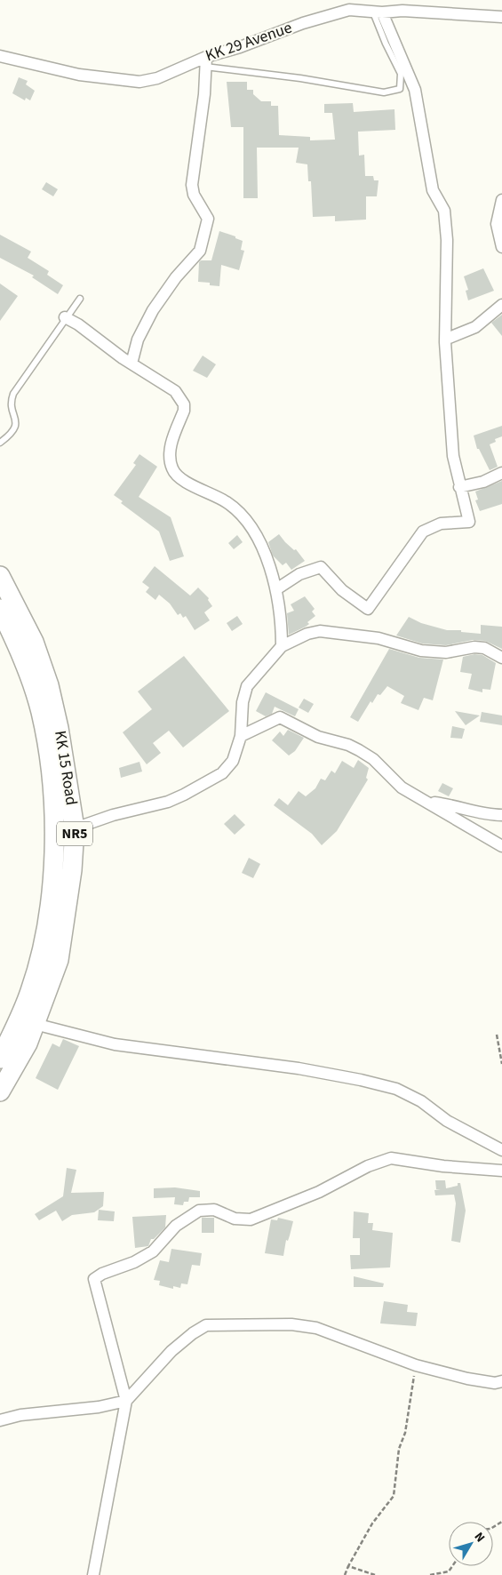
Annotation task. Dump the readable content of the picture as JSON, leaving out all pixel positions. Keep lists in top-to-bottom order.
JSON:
{
  "streets": {
    "highway": ["KK 15 Road", "NR5"],
    "street": ["KK 29 Avenue"]
  },
  "north": "top right"
}
